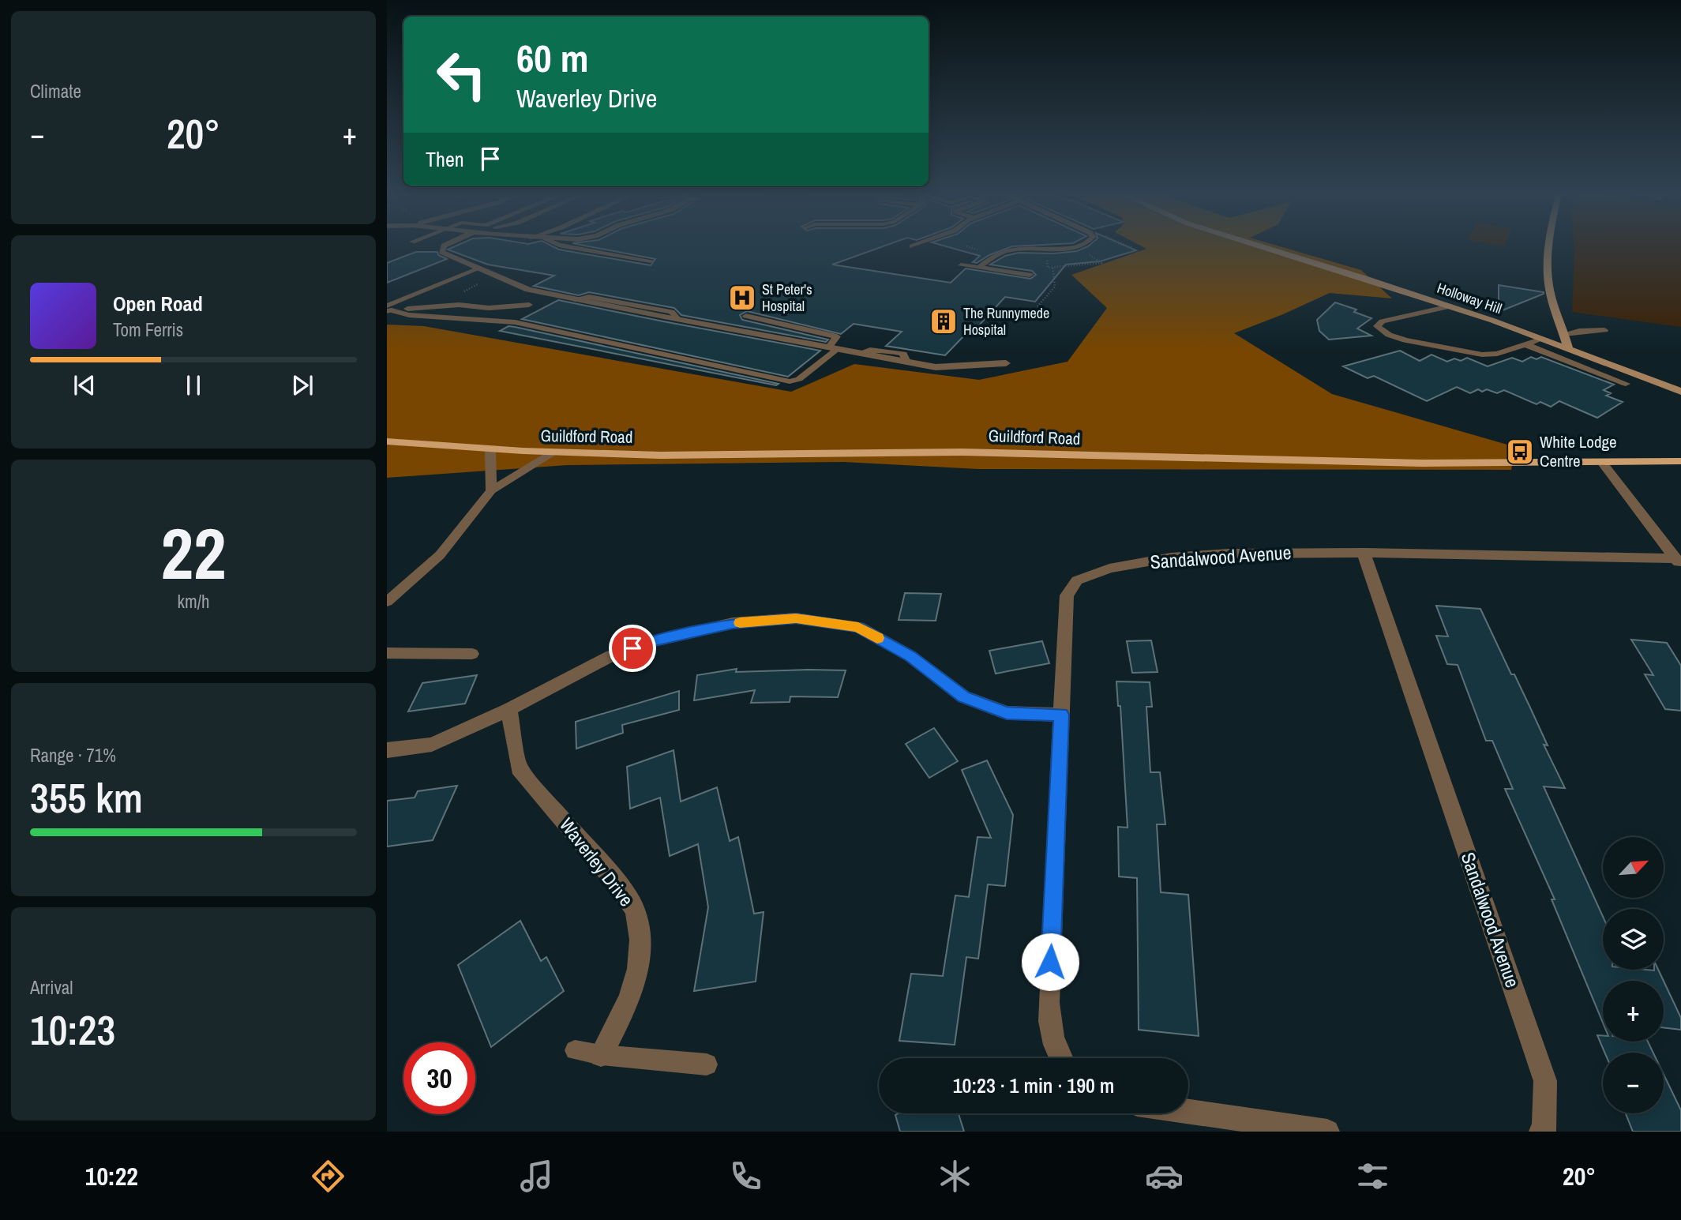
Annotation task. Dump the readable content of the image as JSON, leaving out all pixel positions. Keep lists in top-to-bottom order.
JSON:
{
  "streets": {
    "main road": ["Holloway Hill", "Guildford Road"],
    "street": ["Sandalwood Avenue", "Waverley Drive"]
  },
  "places": {
    "hospital": ["St Peter's Hospital"],
    "building": ["The Runnymede Hospital"],
    "bus stop": ["White Lodge Centre"]
  },
  "north": "top right",
  "page": {
    "tile": [
      "Climate",
      ["22", "km/h"],
      ["Range · 71%", "355 km"],
      ["Arrival", "10:23"]
    ],
    "turn": ["60 m", "Waverley Drive"],
    "heat": ["−", "20°", "+"],
    "then": "Then",
    "song": ["Open Road", "Tom Ferris"],
    "map_buttons": ["+", "−"],
    "limit": "30",
    "trip": "10:23 · 1 min · 190 m",
    "tabs": ["10:22", "20°"]
  }
}
